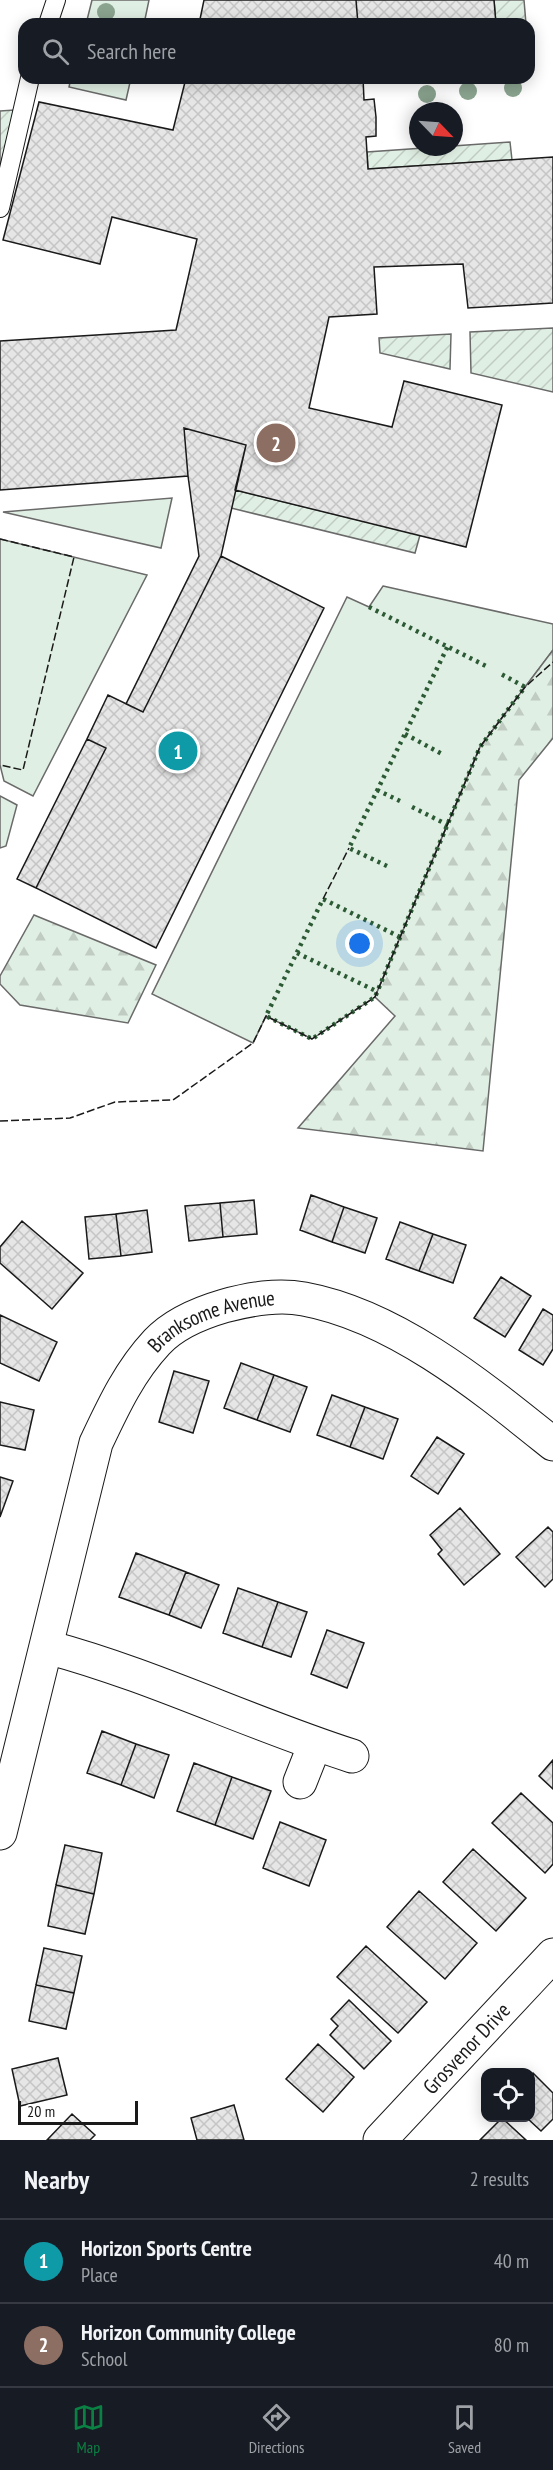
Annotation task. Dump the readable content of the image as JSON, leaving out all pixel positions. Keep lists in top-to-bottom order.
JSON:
{
  "streets": {
    "street": ["Branksome Avenue", "Grosvenor Drive"]
  },
  "scale_bar": "20 m",
  "north": "bottom right",
  "page": {
    "search": "Search here",
    "pins": ["2", "1"],
    "scale": "20 m",
    "heading": ["Nearby", "2 results"],
    "list": [
      {
        "mark": "1",
        "name": "Horizon Sports Centre",
        "note": "Place",
        "value": "40 m"
      },
      {
        "mark": "2",
        "name": "Horizon Community College",
        "note": "School",
        "value": "80 m"
      }
    ],
    "nav": ["Map", "Directions", "Saved"]
  }
}
